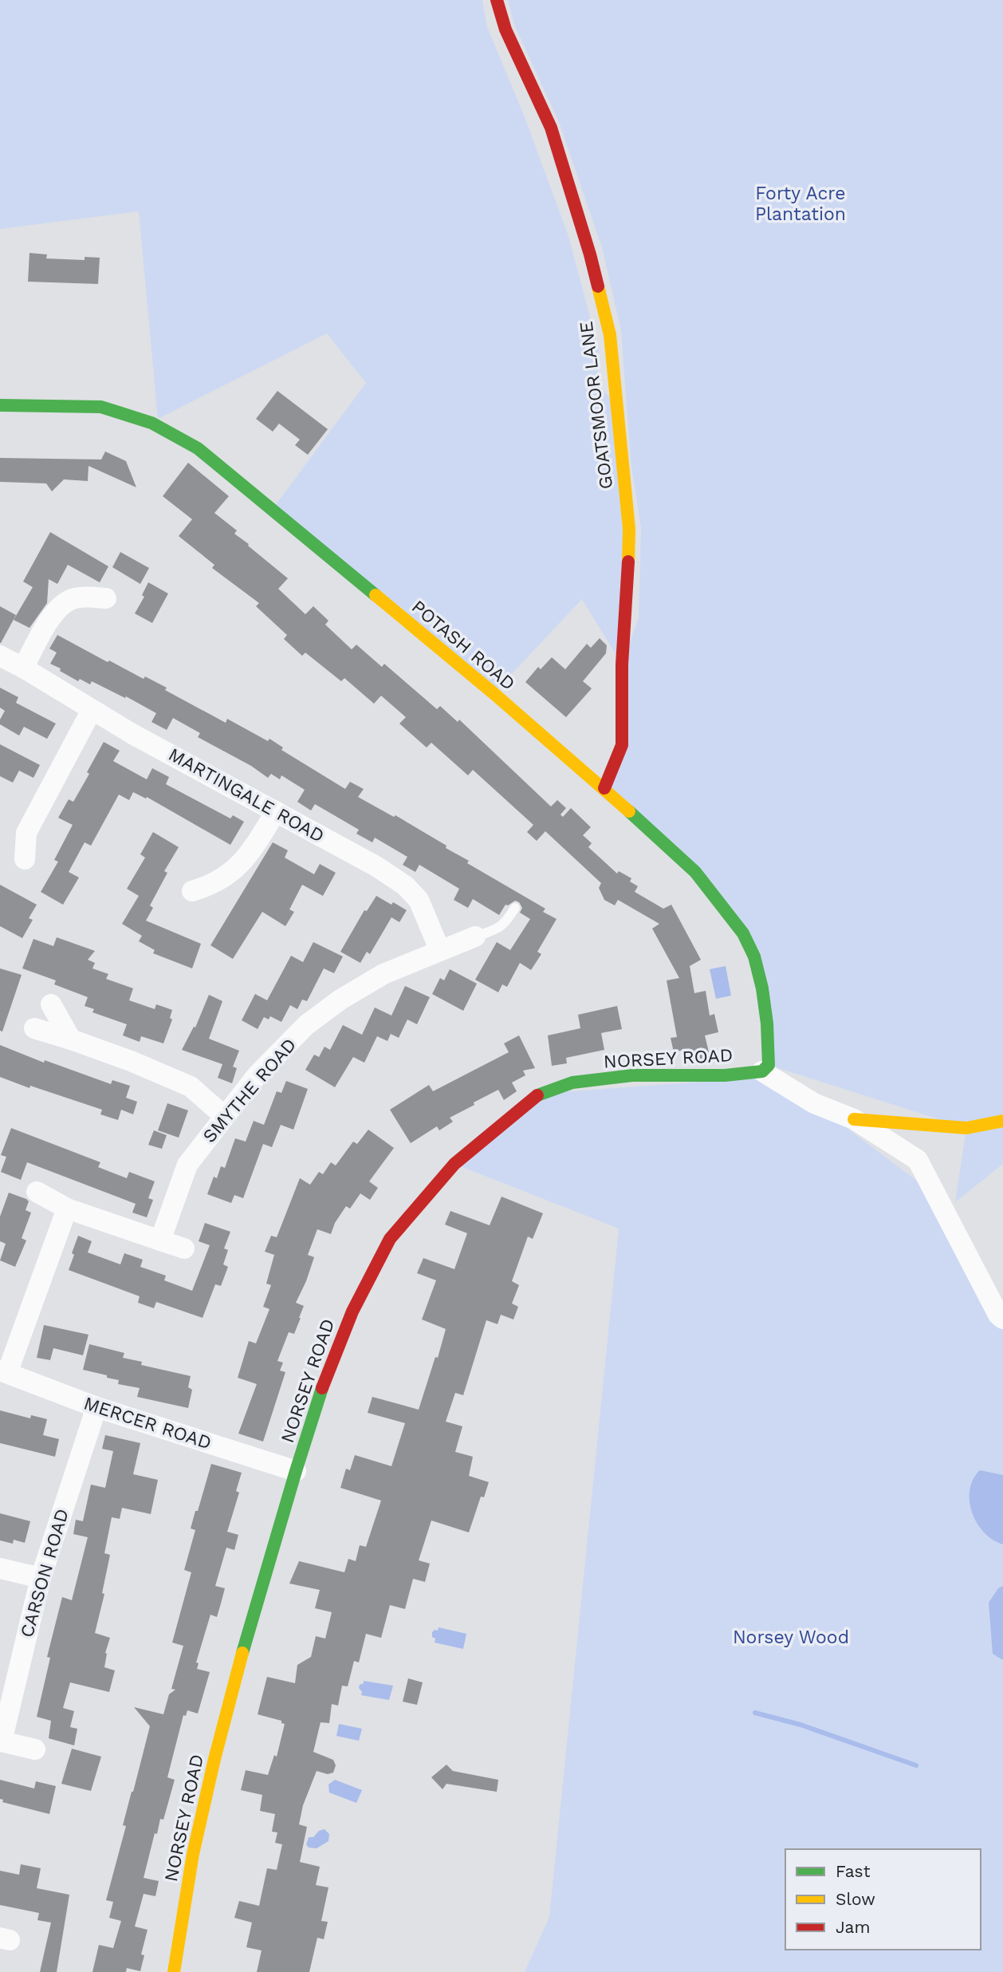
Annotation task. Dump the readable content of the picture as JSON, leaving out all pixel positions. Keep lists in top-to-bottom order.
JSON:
{
  "streets": {
    "street": [
      "GOATSMOOR LANE",
      "POTASH ROAD",
      "MARTINGALE ROAD",
      "NORSEY ROAD",
      "SMYTHE ROAD",
      "MERCER ROAD",
      "CARSON ROAD"
    ]
  },
  "crossings": [
    ["GOATSMOOR LANE", "POTASH ROAD"],
    ["POTASH ROAD", "NORSEY ROAD"],
    ["MARTINGALE ROAD", "SMYTHE ROAD"],
    ["NORSEY ROAD", "MERCER ROAD"],
    ["MERCER ROAD", "CARSON ROAD"]
  ],
  "parks": ["Forty Acre Plantation", "Norsey Wood"],
  "legend": ["Fast", "Slow", "Jam"]
}
